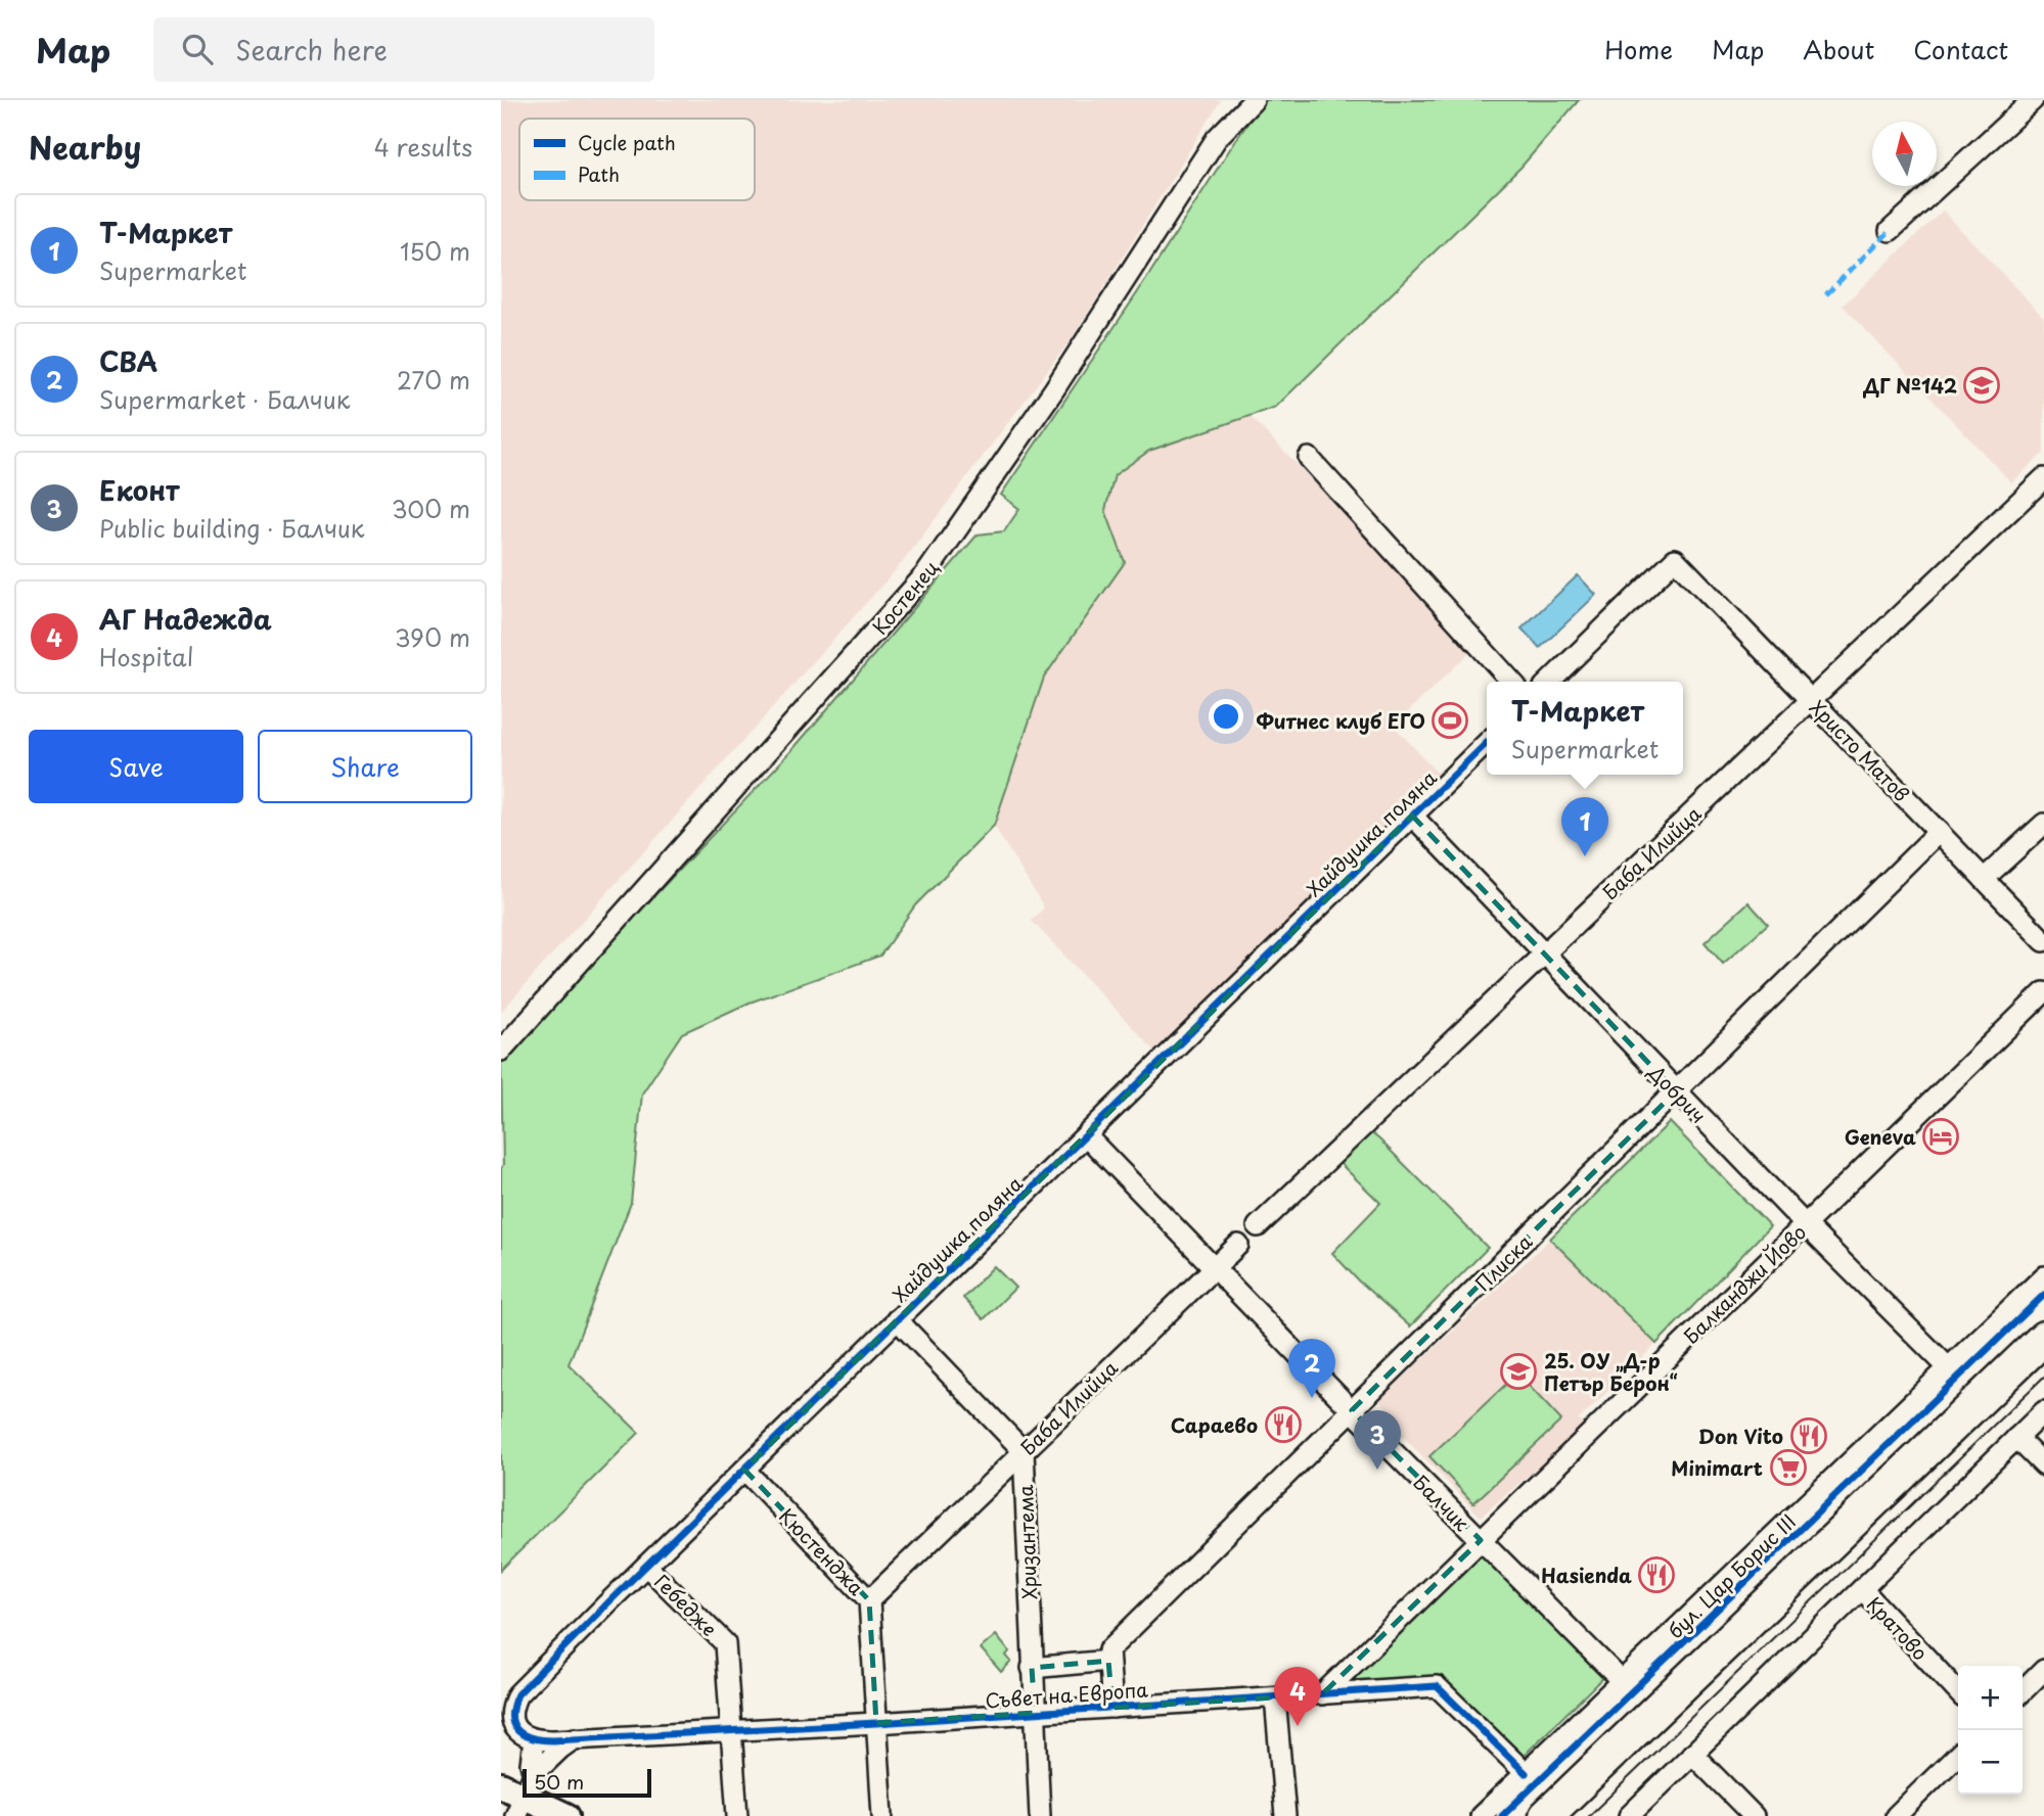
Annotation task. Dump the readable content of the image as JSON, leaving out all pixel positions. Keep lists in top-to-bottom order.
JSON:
{
  "streets": {
    "street": [
      "Костенец",
      "Христо Матов",
      "Хайдушка поляна",
      "Баба Илийца",
      "Добрич",
      "Плиска",
      "Балканджи Йово",
      "Балчик",
      "Хризантема",
      "Кюстенджа",
      "бул. Цар Борис III",
      "Гебедже",
      "Кратово",
      "Съвет на Европа"
    ]
  },
  "crossings": [
    ["Христо Матов", "Баба Илийца"],
    ["Христо Матов", "Плиска"],
    ["Хайдушка поляна", "Добрич"],
    ["Хайдушка поляна", "Балчик"],
    ["Хайдушка поляна", "Кюстенджа"],
    ["Хайдушка поляна", "Гебедже"],
    ["Баба Илийца", "Добрич"],
    ["Баба Илийца", "Балчик"],
    ["Баба Илийца", "Хризантема"],
    ["Баба Илийца", "Кюстенджа"],
    ["Добрич", "Плиска"],
    ["Добрич", "Балканджи Йово"],
    ["Добрич", "бул. Цар Борис III"],
    ["Плиска", "Балчик"],
    ["Балканджи Йово", "Балчик"],
    ["Балканджи Йово", "Съвет на Европа"],
    ["Балчик", "бул. Цар Борис III"],
    ["Хризантема", "Съвет на Европа"],
    ["Кюстенджа", "Съвет на Европа"],
    ["бул. Цар Борис III", "Съвет на Европа"],
    ["Гебедже", "Съвет на Европа"]
  ],
  "places": {
    "school or university": ["ДГ №142", "25. ОУ „Д-р Петър Берон“"],
    "sports": ["Фитнес клуб ЕГО"],
    "hotel": ["Geneva"],
    "restaurant": ["Сараево", "Don Vito", "Hasienda"],
    "supermarket": ["Minimart"]
  },
  "legend": ["Cycle path", "Path"],
  "scale_bar": "50 m",
  "north": "top",
  "page": {
    "header": "Map",
    "search": "Search here",
    "nav": [
      "Home",
      "Map",
      "About",
      "Contact"
    ],
    "heading": ["Nearby", "4 results"],
    "list": [
      {
        "mark": "1",
        "name": "Т-Маркет",
        "note": "Supermarket",
        "value": "150 m"
      },
      {
        "mark": "2",
        "name": "CBA",
        "note": "Supermarket · Балчик",
        "value": "270 m"
      },
      {
        "mark": "3",
        "name": "Еконт",
        "note": "Public building · Балчик",
        "value": "300 m"
      },
      {
        "mark": "4",
        "name": "АГ Надежда",
        "note": "Hospital",
        "value": "390 m"
      }
    ],
    "popup": ["Т-Маркет", "Supermarket"],
    "buttons": ["Save", "Share"],
    "pins": [
      "1",
      "2",
      "3",
      "4"
    ],
    "map_buttons": ["+", "−"],
    "scale": "50 m"
  }
}
